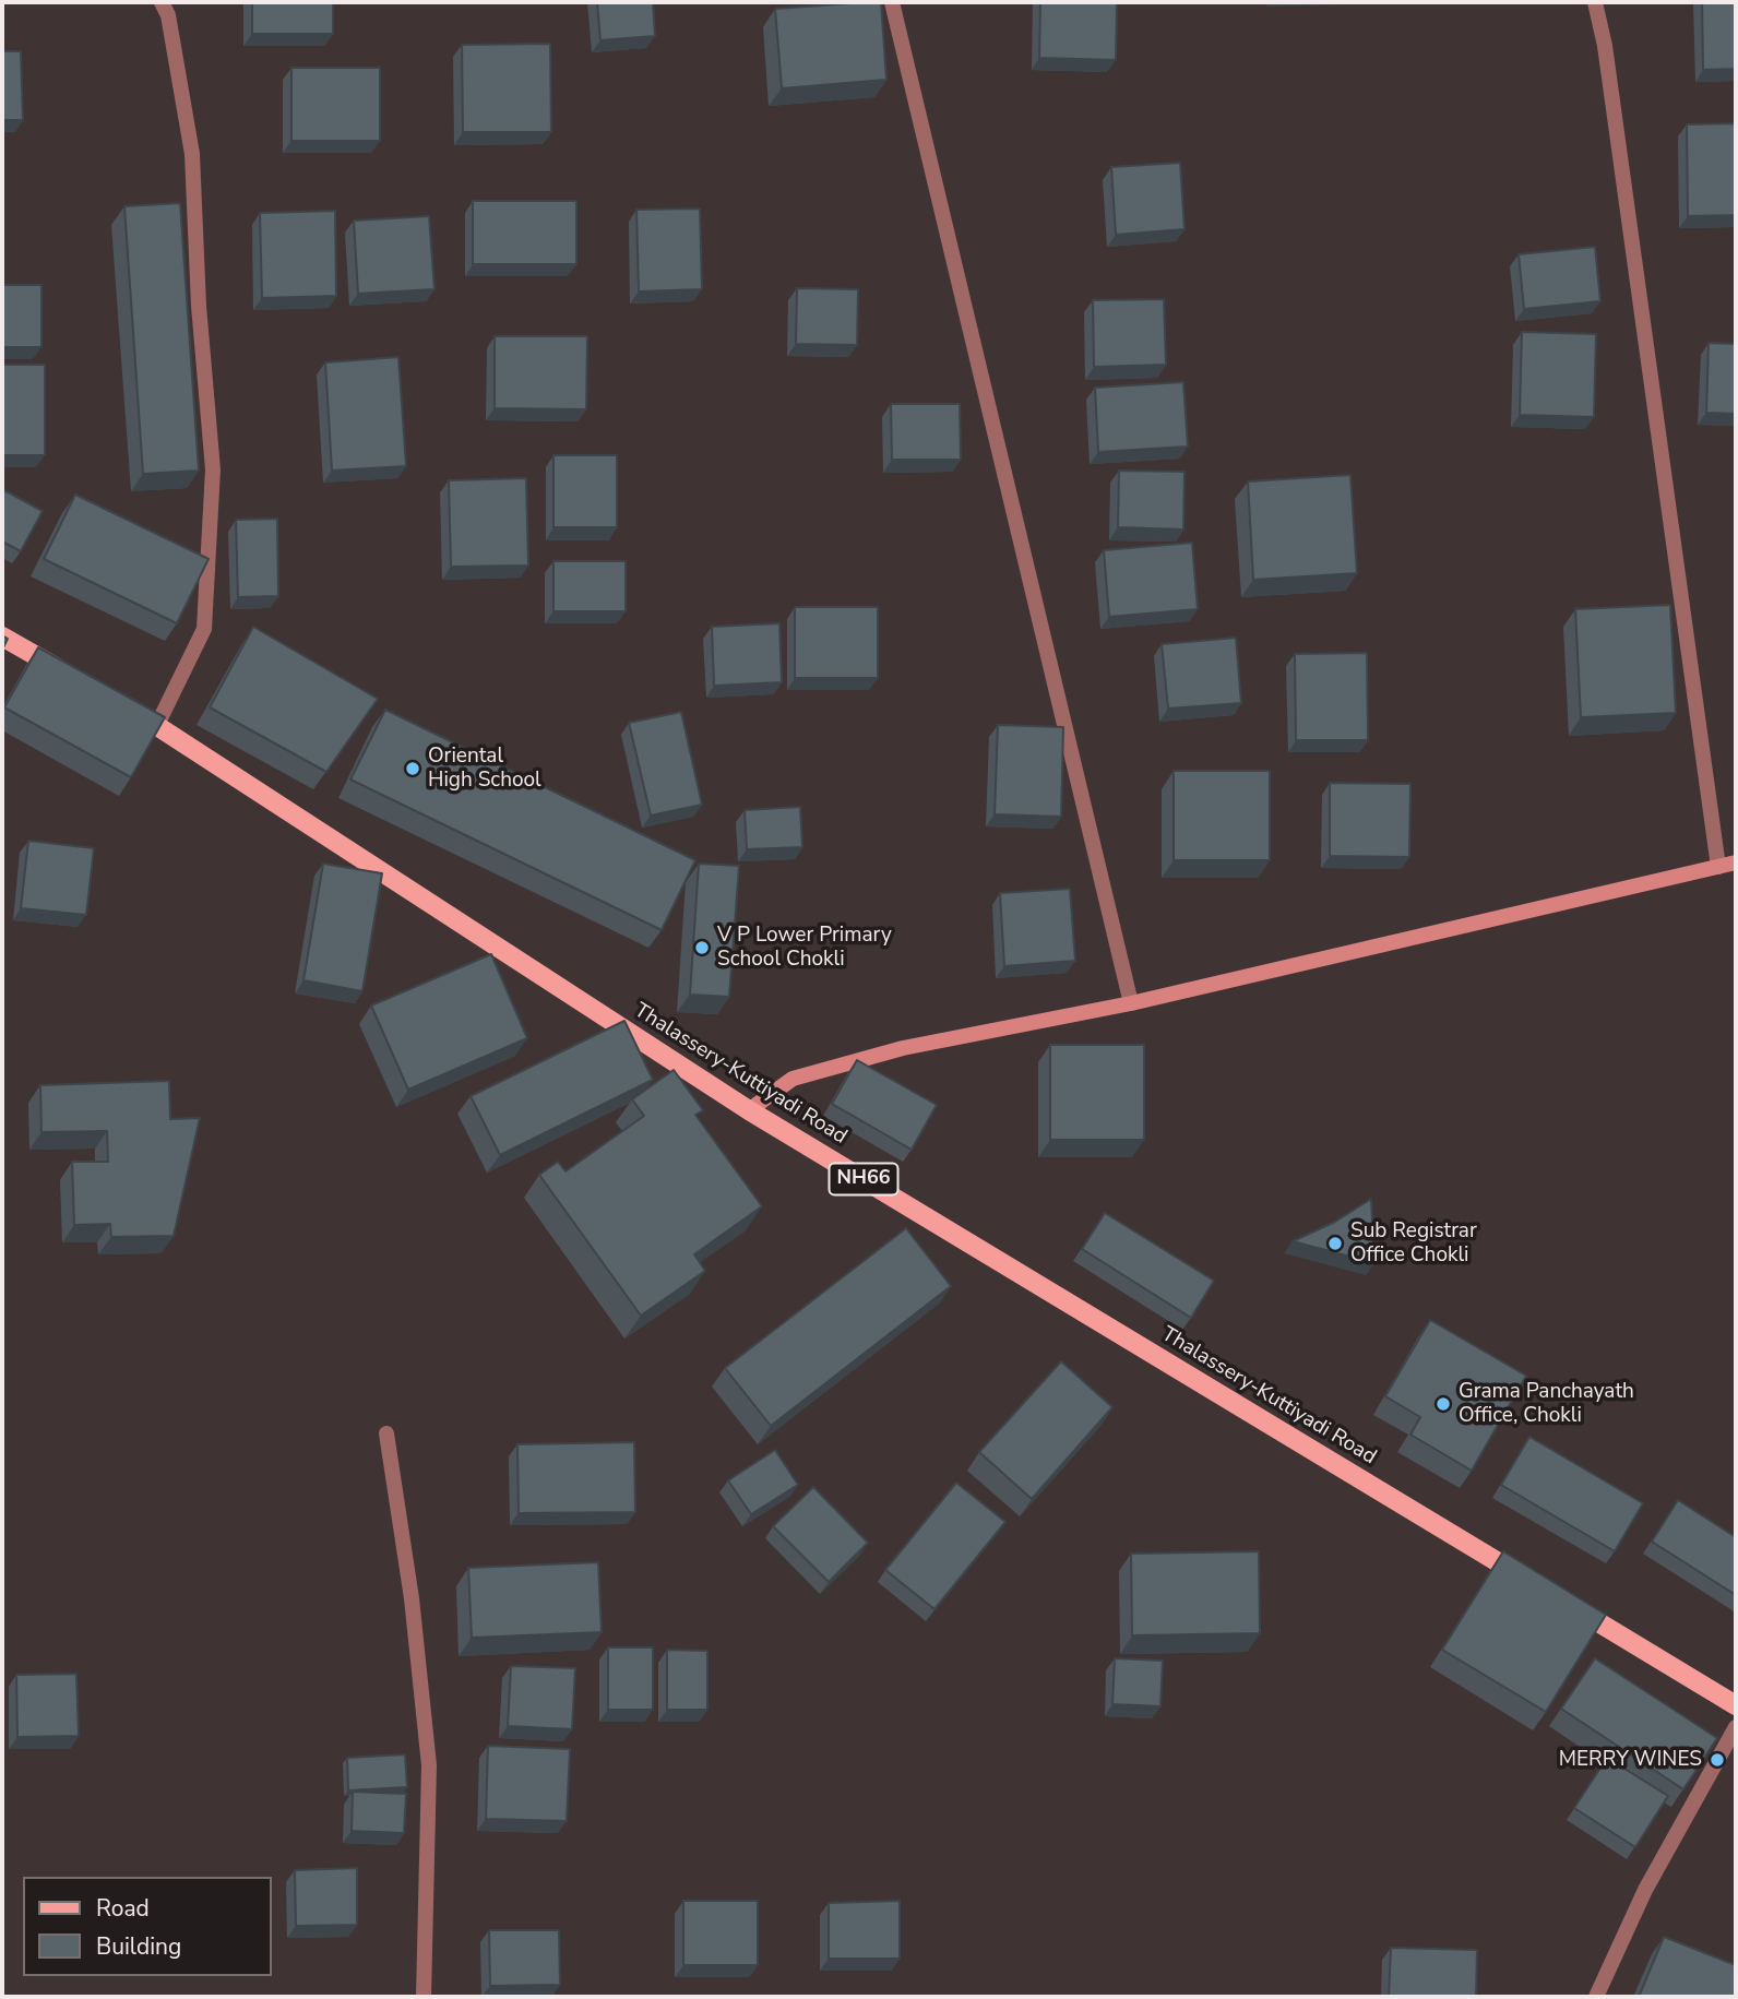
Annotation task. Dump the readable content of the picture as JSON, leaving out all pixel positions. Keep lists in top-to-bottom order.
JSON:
{
  "streets": {
    "main road": ["Thalassery-Kuttiyadi Road", "NH66"]
  },
  "places": [
    "Oriental High School",
    "V P Lower Primary School Chokli",
    "Sub Registrar Office Chokli",
    "Grama Panchayath Office, Chokli",
    "MERRY WINES"
  ],
  "legend": ["Road", "Building"]
}
